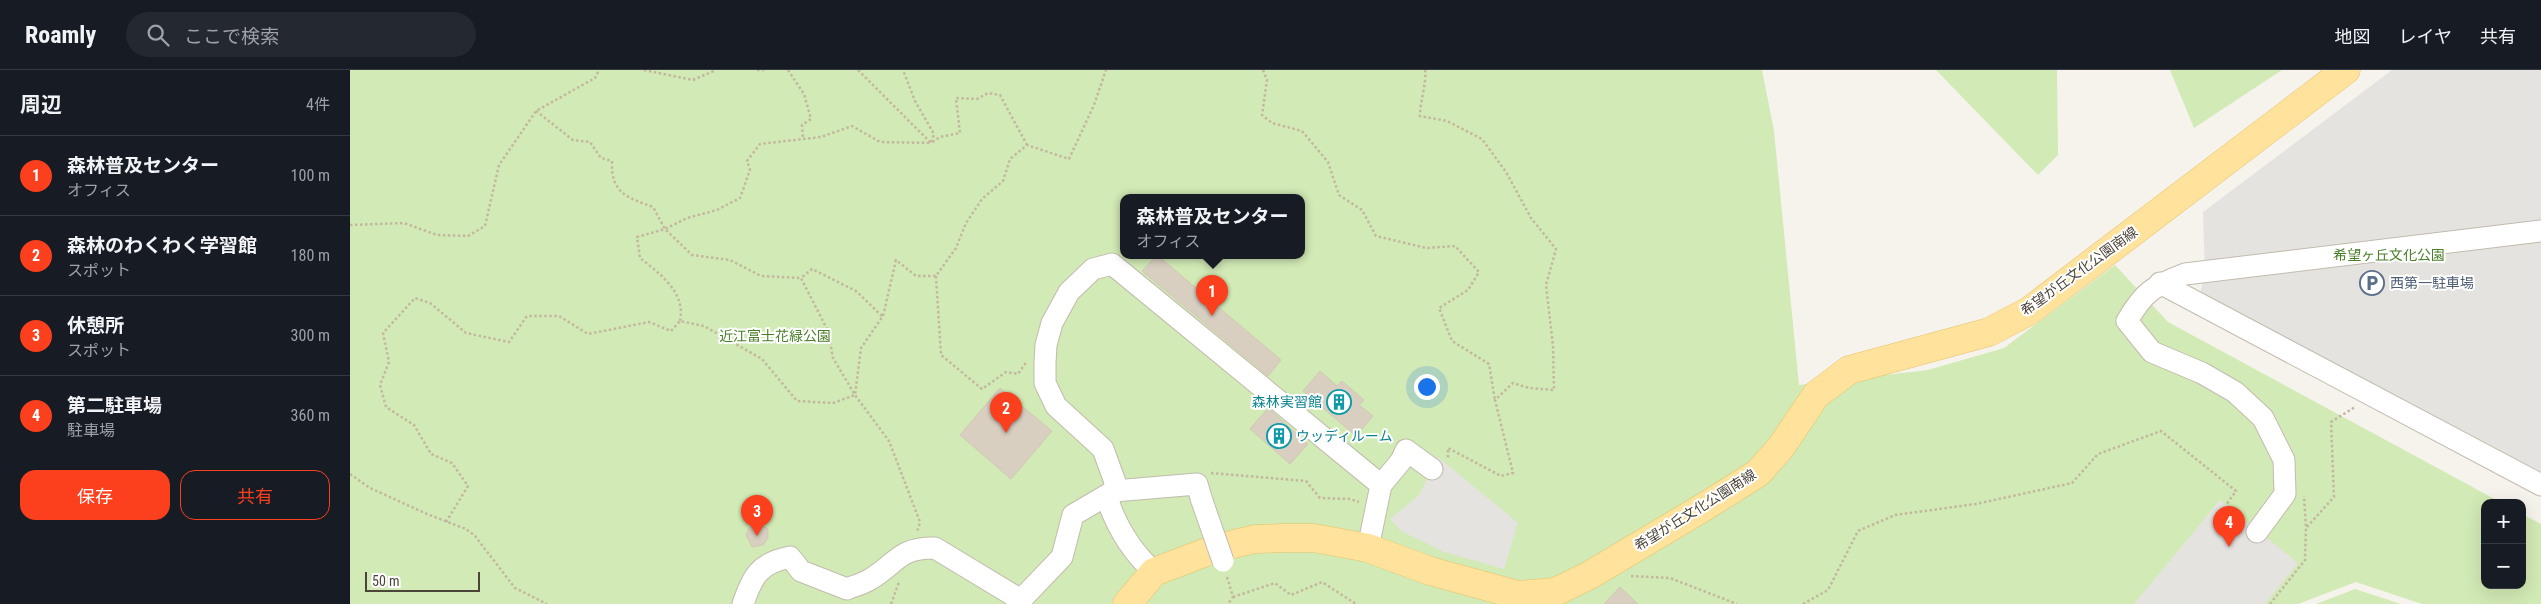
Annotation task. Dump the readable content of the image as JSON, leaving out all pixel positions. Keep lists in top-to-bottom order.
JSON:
{
  "streets": {
    "main road": ["希望が丘文化公園南線"]
  },
  "parks": ["希望ヶ丘文化公園", "近江富士花緑公園"],
  "places": {
    "parking": ["西第一駐車場"],
    "building": ["森林実習館", "ウッディルーム"]
  },
  "scale_bar": "50 m",
  "page": {
    "header": "Roamly",
    "search": "ここで検索",
    "nav": ["地図", "レイヤ", "共有"],
    "heading": ["周辺", "4件"],
    "list": [
      {
        "mark": "1",
        "name": "森林普及センター",
        "note": "オフィス",
        "value": "100 m"
      },
      {
        "mark": "2",
        "name": "森林のわくわく学習館",
        "note": "スポット",
        "value": "180 m"
      },
      {
        "mark": "3",
        "name": "休憩所",
        "note": "スポット",
        "value": "300 m"
      },
      {
        "mark": "4",
        "name": "第二駐車場",
        "note": "駐車場",
        "value": "360 m"
      }
    ],
    "popup": ["森林普及センター", "オフィス"],
    "pins": [
      "1",
      "2",
      "3",
      "4"
    ],
    "buttons": ["保存", "共有"],
    "map_buttons": ["+", "−"],
    "scale": "50 m"
  }
}
